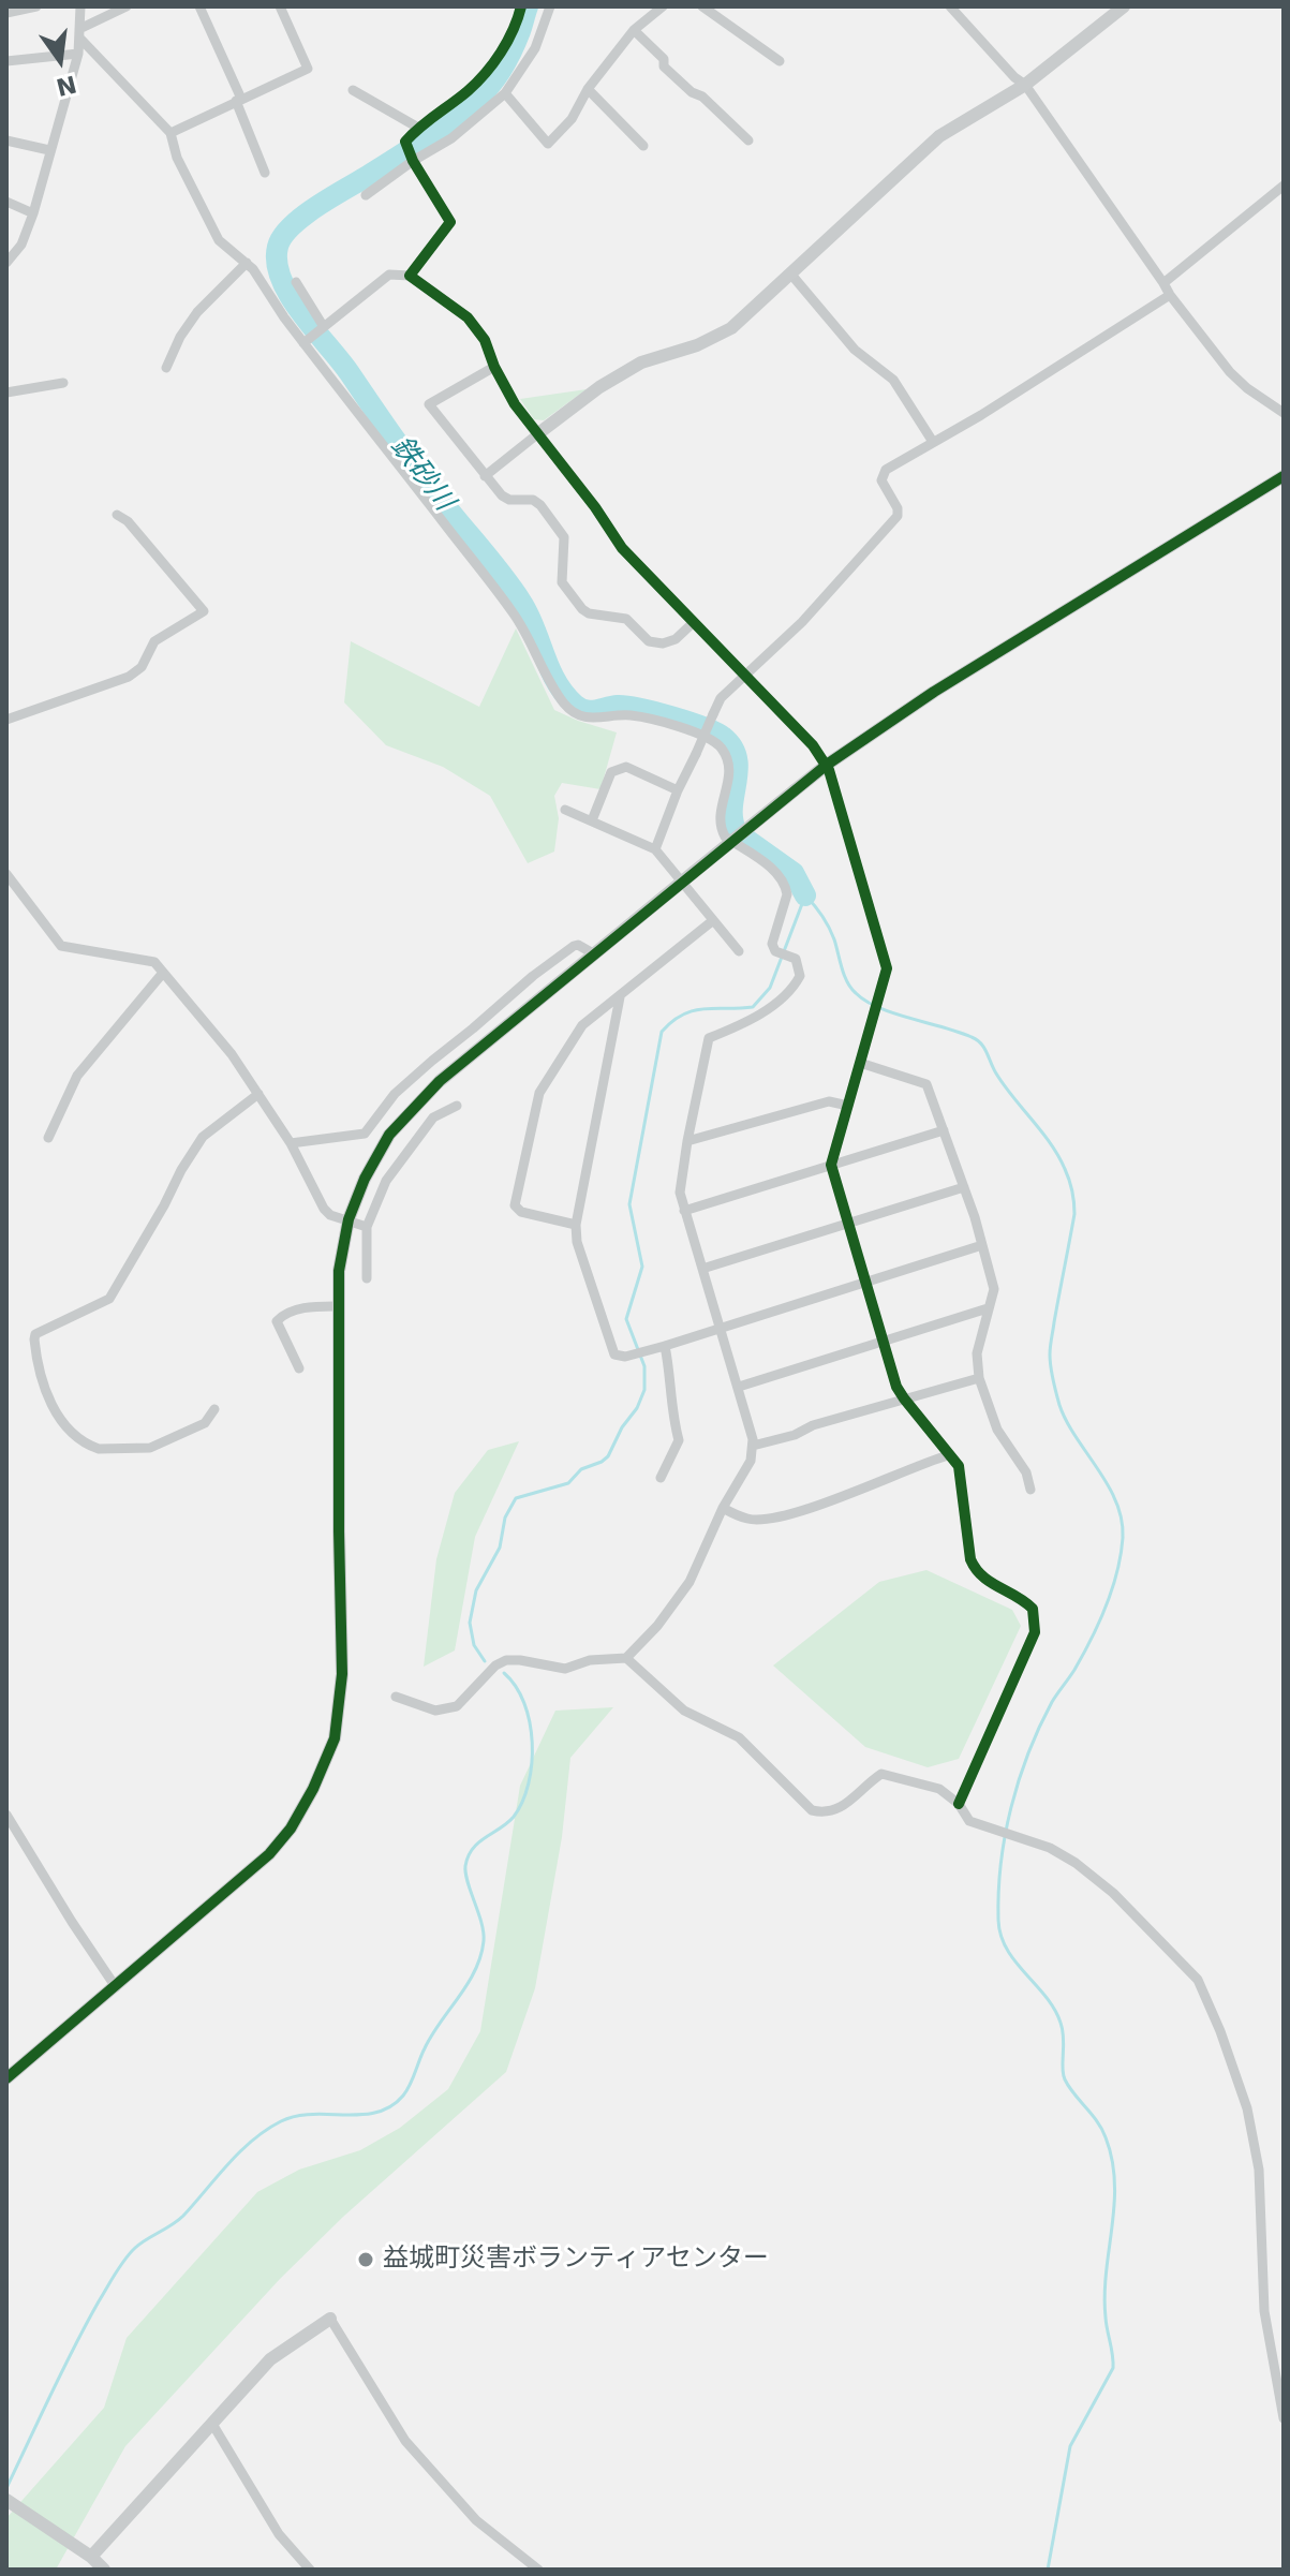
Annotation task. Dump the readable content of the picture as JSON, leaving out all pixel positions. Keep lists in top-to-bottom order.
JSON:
{
  "water": ["鉄砂川"],
  "places": ["益城町災害ボランティアセンター"],
  "north": "bottom"
}
